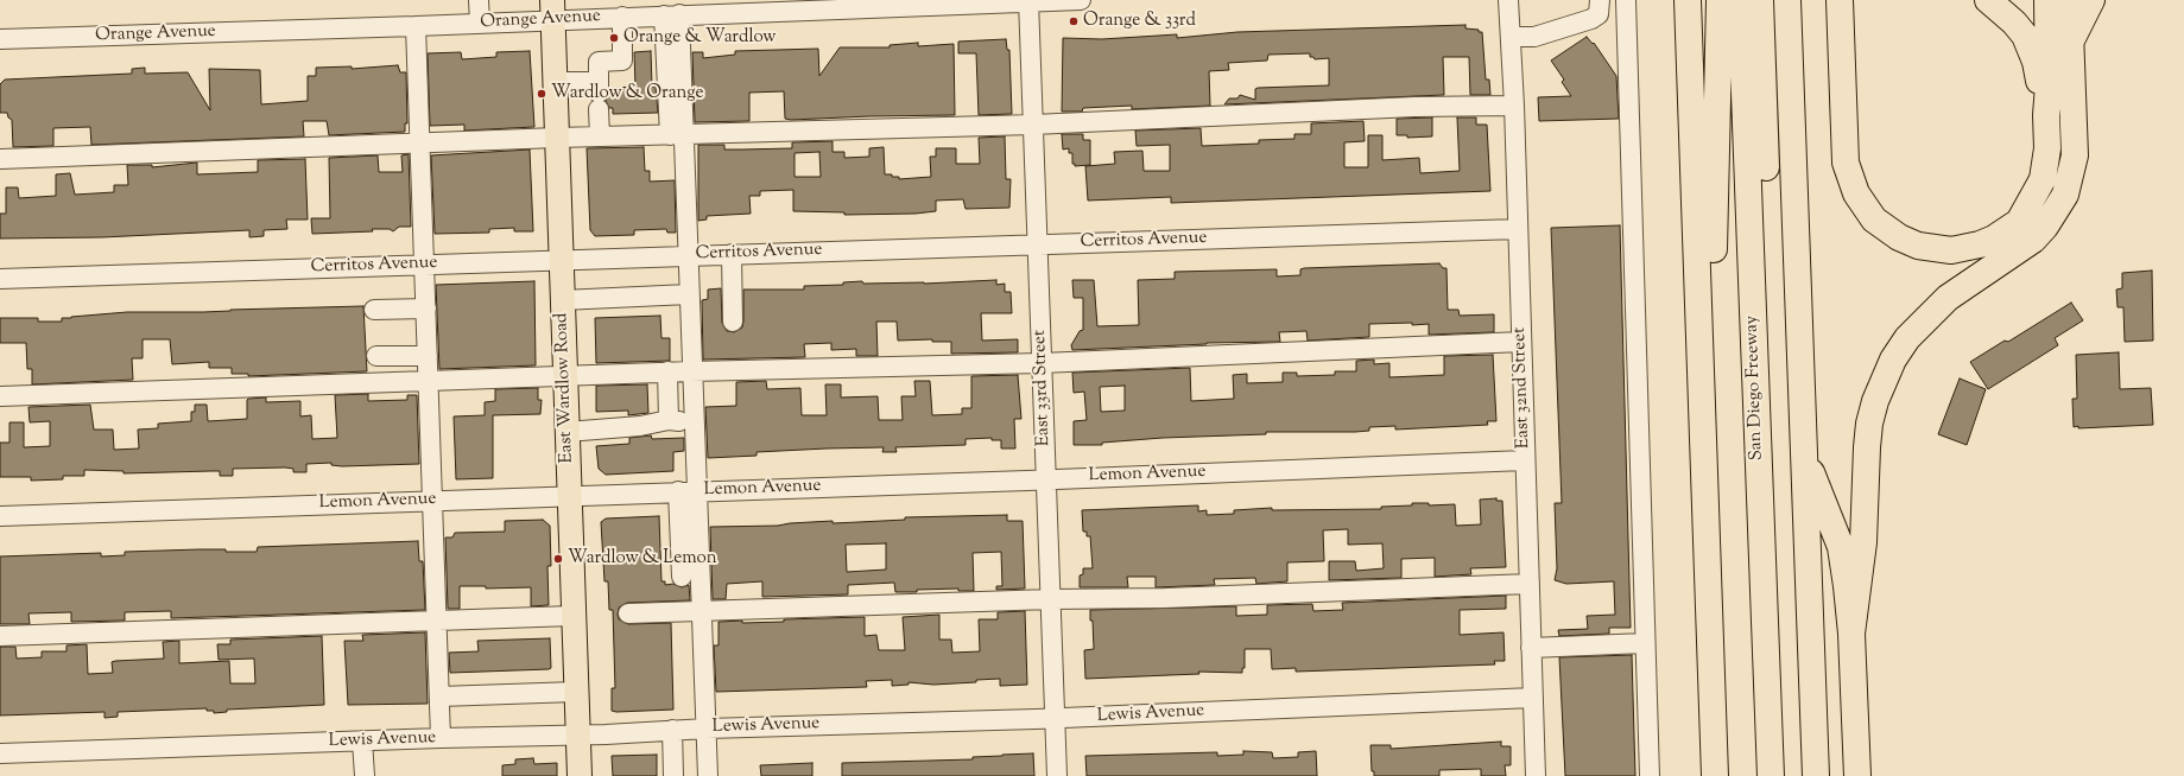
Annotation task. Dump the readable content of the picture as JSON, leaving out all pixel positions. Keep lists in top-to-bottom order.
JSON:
{
  "streets": {
    "highway": ["San Diego Freeway"],
    "main road": ["East Wardlow Road"],
    "street": [
      "Orange Avenue",
      "Cerritos Avenue",
      "East 33rd Street",
      "East 32nd Street",
      "Lemon Avenue",
      "Lewis Avenue"
    ]
  },
  "crossings": [
    ["Orange Avenue", "East Wardlow Road"],
    ["Orange Avenue", "East 33rd Street"],
    ["Cerritos Avenue", "East Wardlow Road"],
    ["Cerritos Avenue", "East 33rd Street"],
    ["Cerritos Avenue", "East 32nd Street"],
    ["East Wardlow Road", "Lemon Avenue"],
    ["East Wardlow Road", "Lewis Avenue"],
    ["East 33rd Street", "Lemon Avenue"],
    ["East 33rd Street", "Lewis Avenue"],
    ["East 32nd Street", "Lemon Avenue"],
    ["East 32nd Street", "Lewis Avenue"]
  ],
  "places": [
    "Orange & 33rd",
    "Orange & Wardlow",
    "Wardlow & Orange",
    "Wardlow & Lemon"
  ]
}
